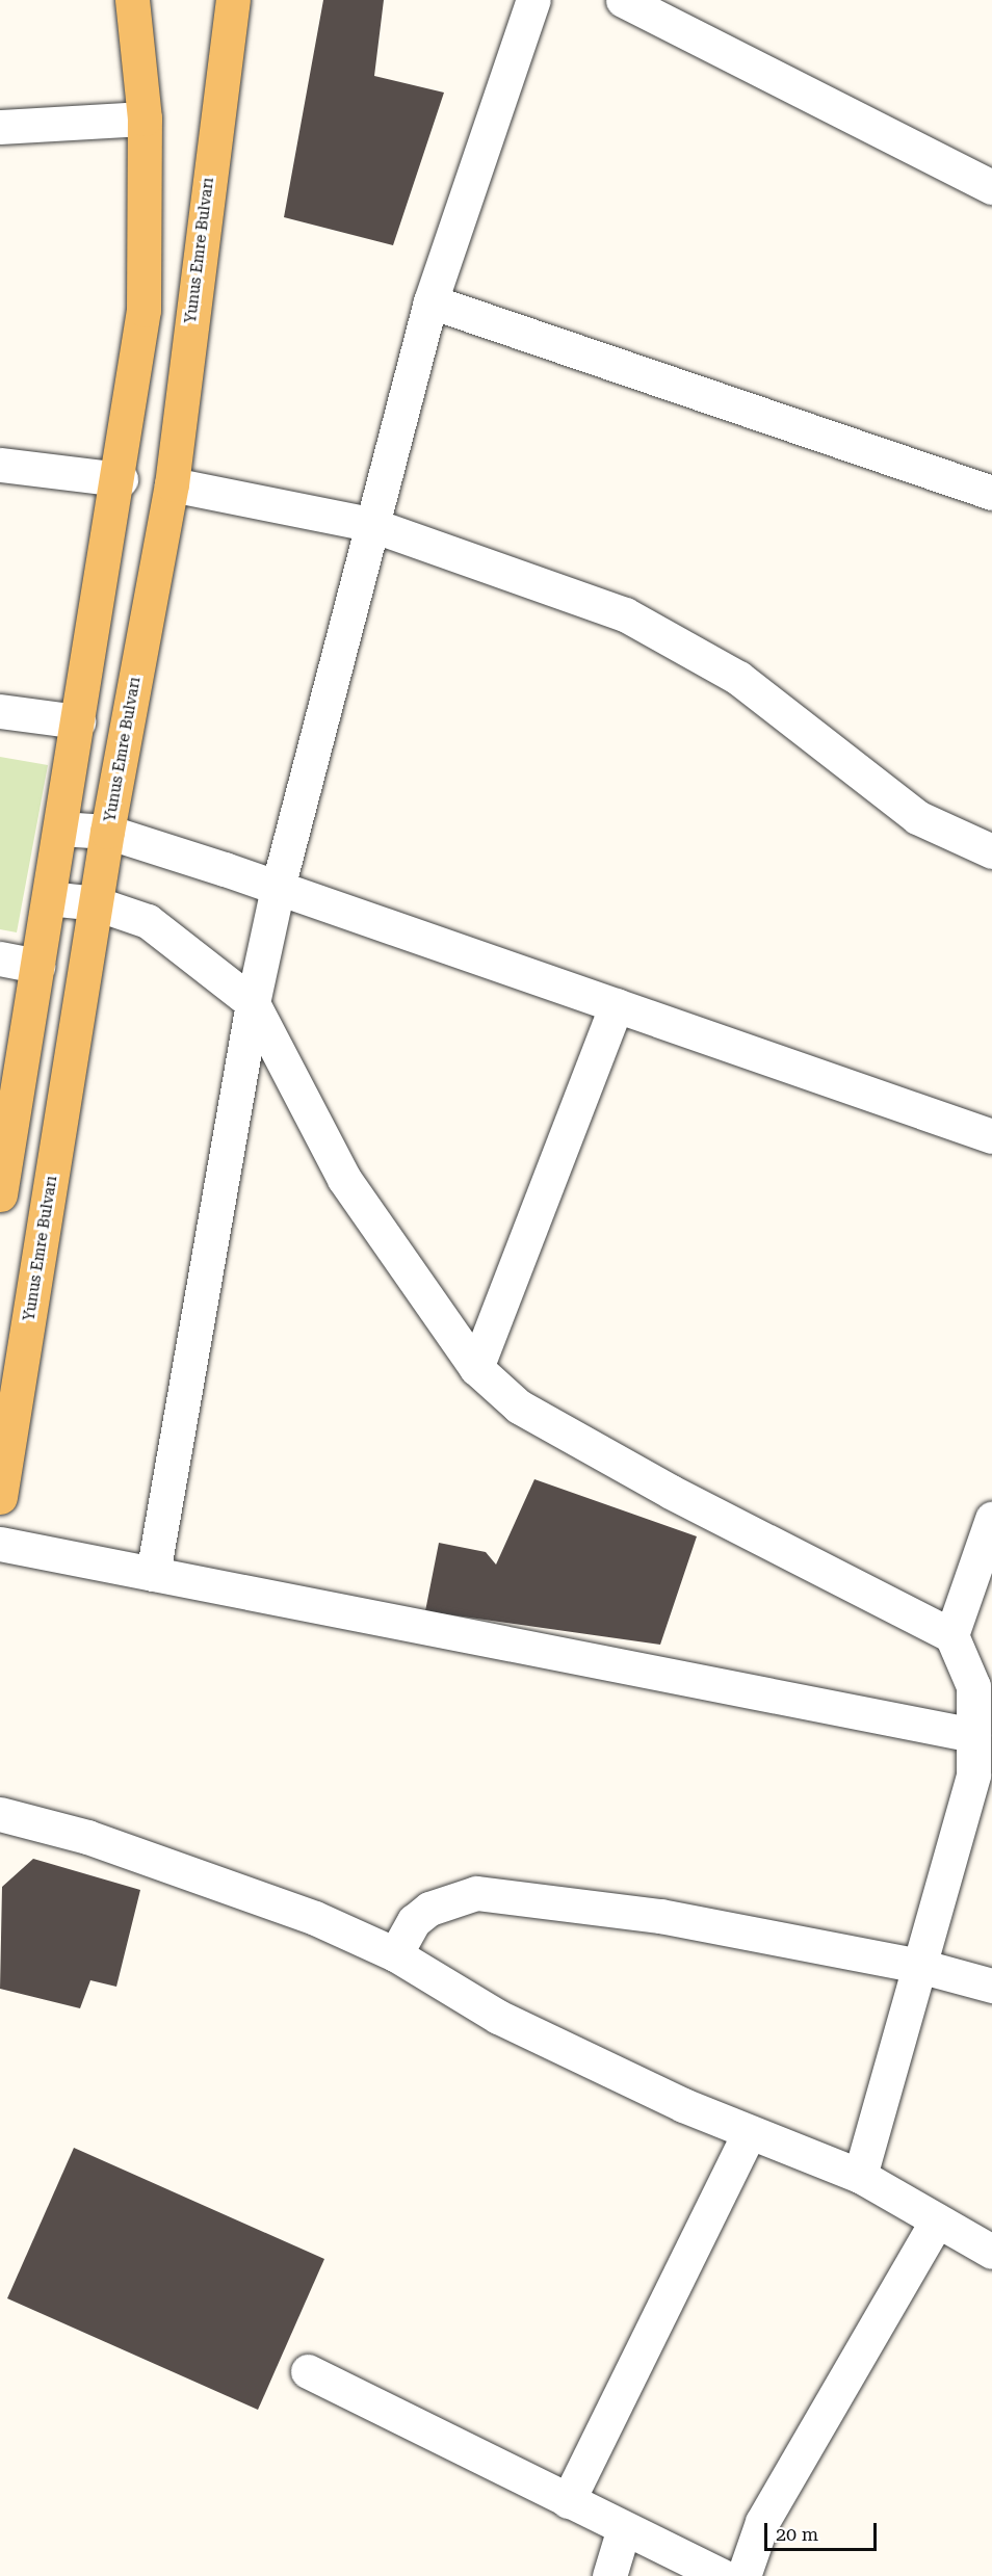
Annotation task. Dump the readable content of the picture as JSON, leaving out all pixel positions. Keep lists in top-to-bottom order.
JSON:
{
  "streets": {
    "main road": ["Yunus Emre Bulvarı"]
  },
  "scale_bar": "20 m"
}
